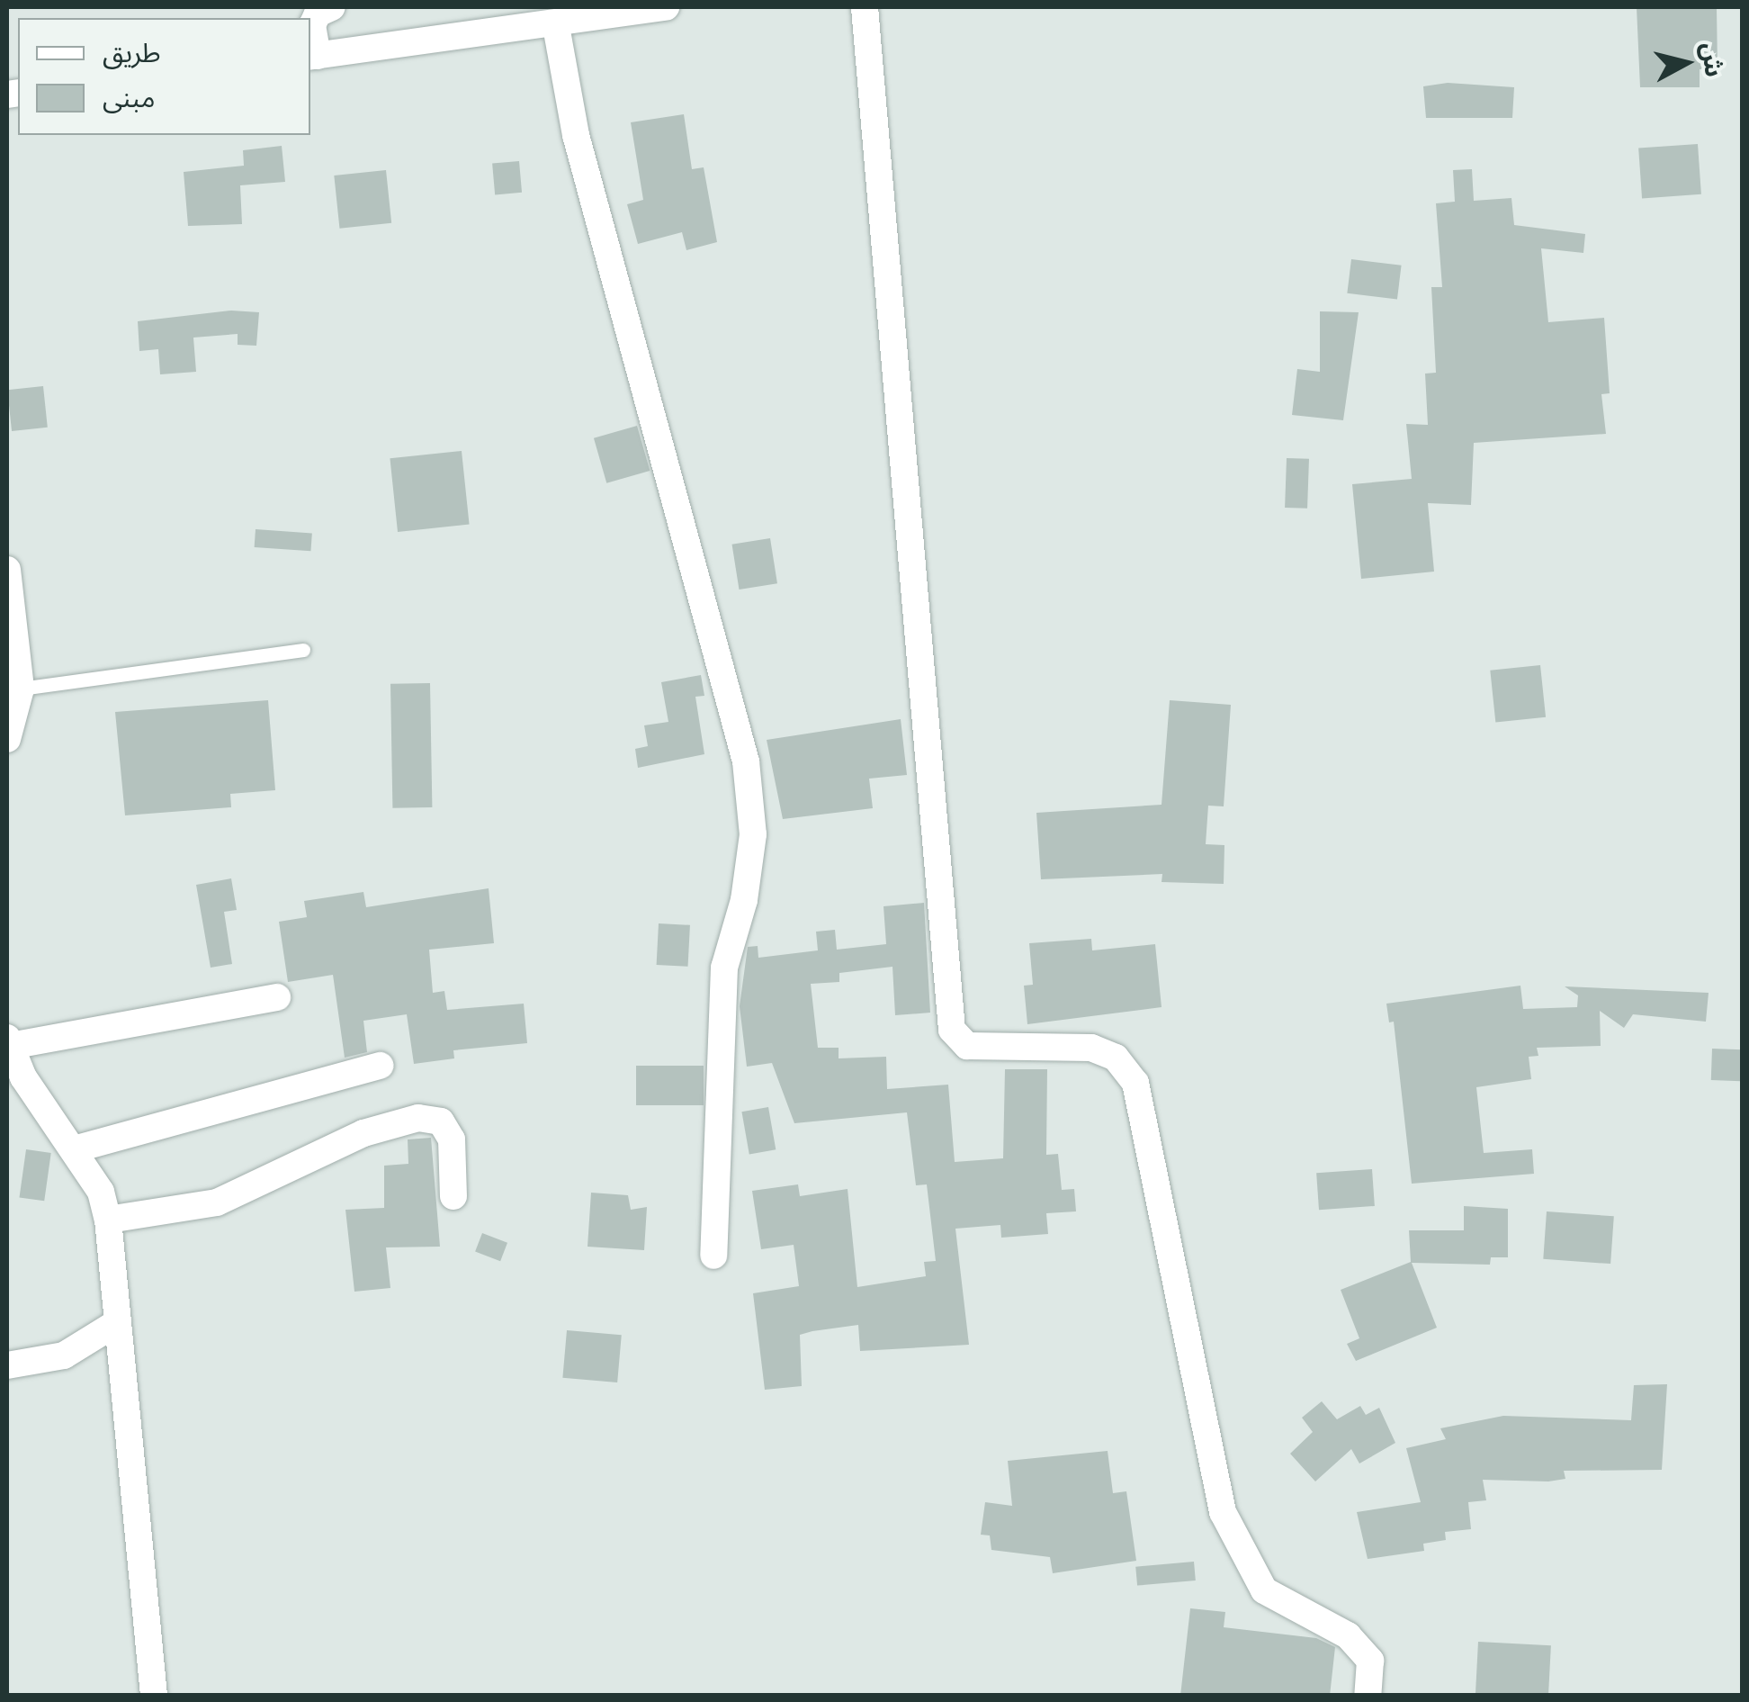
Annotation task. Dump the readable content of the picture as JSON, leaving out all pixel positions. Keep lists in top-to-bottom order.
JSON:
{
  "legend": ["طريق", "مبنى"],
  "north": "right"
}
